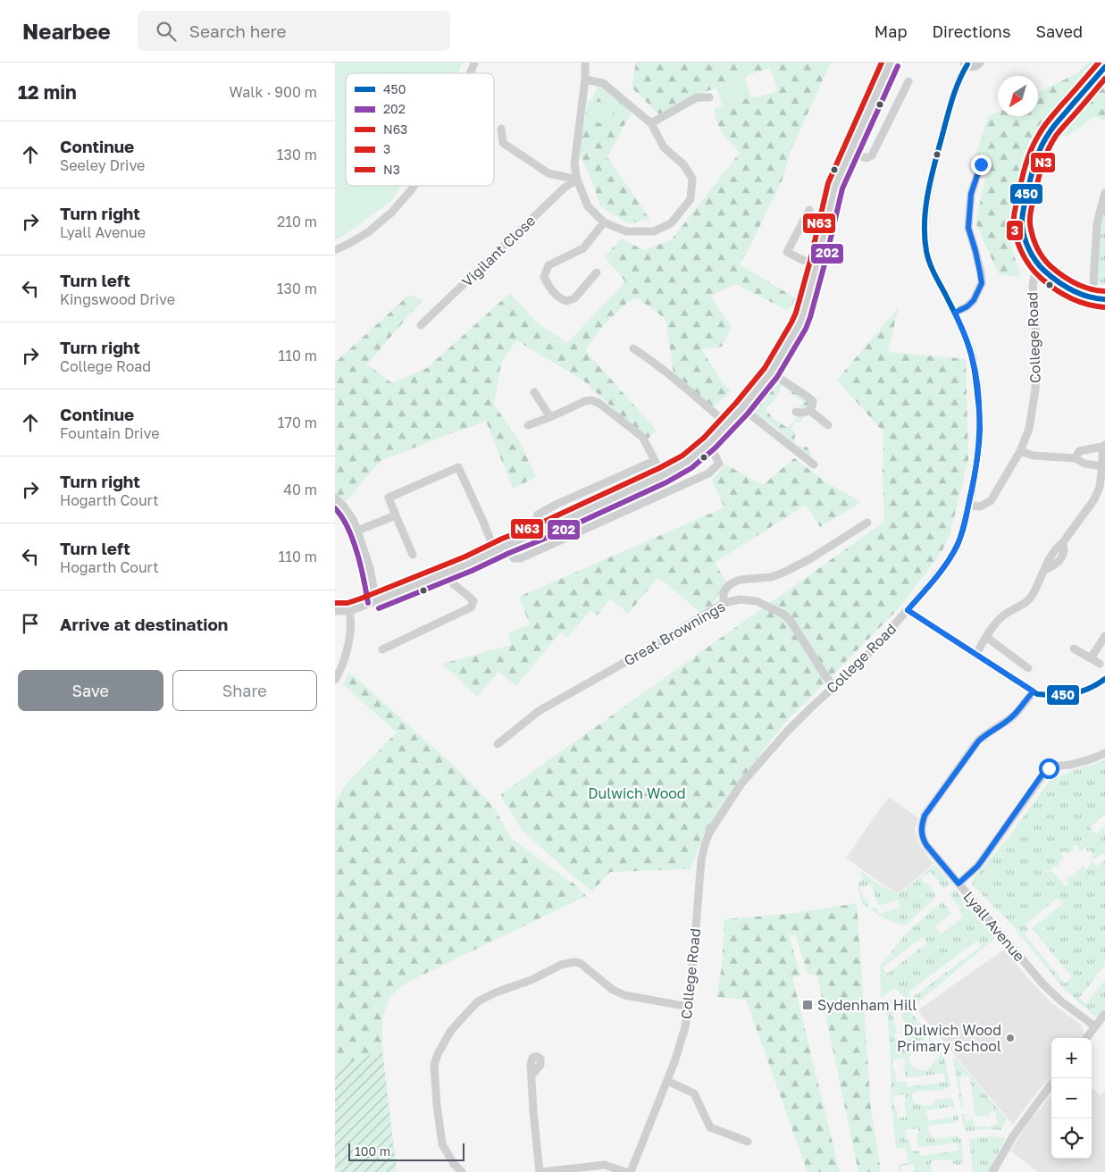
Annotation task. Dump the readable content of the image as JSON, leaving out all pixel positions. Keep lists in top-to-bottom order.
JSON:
{
  "streets": {
    "street": [
      "Vigilant Close",
      "College Road",
      "Great Brownings",
      "Lyall Avenue"
    ]
  },
  "crossings": [
    ["College Road", "Great Brownings"]
  ],
  "parks": ["Dulwich Wood"],
  "places": {
    "transit": ["Sydenham Hill"],
    "other": ["Dulwich Wood Primary School"]
  },
  "lines": [
    "transit line N63",
    "transit line 3",
    "transit line 450",
    "transit line 202",
    "transit line N3"
  ],
  "legend": [
    "450",
    "202",
    "N63",
    "3",
    "N3"
  ],
  "scale_bar": "100 m",
  "north": "bottom left",
  "page": {
    "header": "Nearbee",
    "search": "Search here",
    "nav": ["Map", "Directions", "Saved"],
    "heading": ["12 min", "Walk · 900 m"],
    "list": [
      ["Continue", "Seeley Drive", "130 m"],
      ["Turn right", "Lyall Avenue", "210 m"],
      ["Turn left", "Kingswood Drive", "130 m"],
      ["Turn right", "College Road", "110 m"],
      ["Continue", "Fountain Drive", "170 m"],
      ["Turn right", "Hogarth Court", "40 m"],
      ["Turn left", "Hogarth Court", "110 m"],
      "Arrive at destination"
    ],
    "buttons": ["Save", "Share"],
    "map_buttons": ["+", "−"],
    "scale": "100 m"
  }
}
